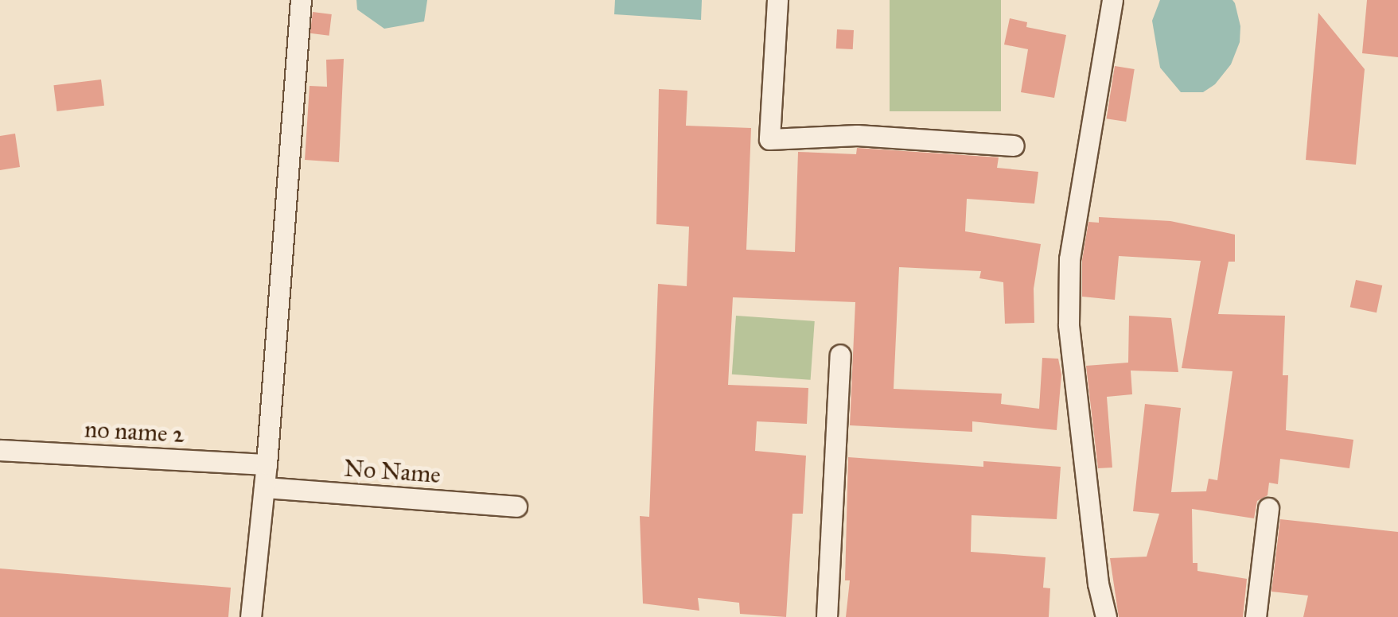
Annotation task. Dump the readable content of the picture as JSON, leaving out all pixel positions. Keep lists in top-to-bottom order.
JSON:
{
  "streets": {
    "street": ["no name 2", "No Name"]
  }
}
